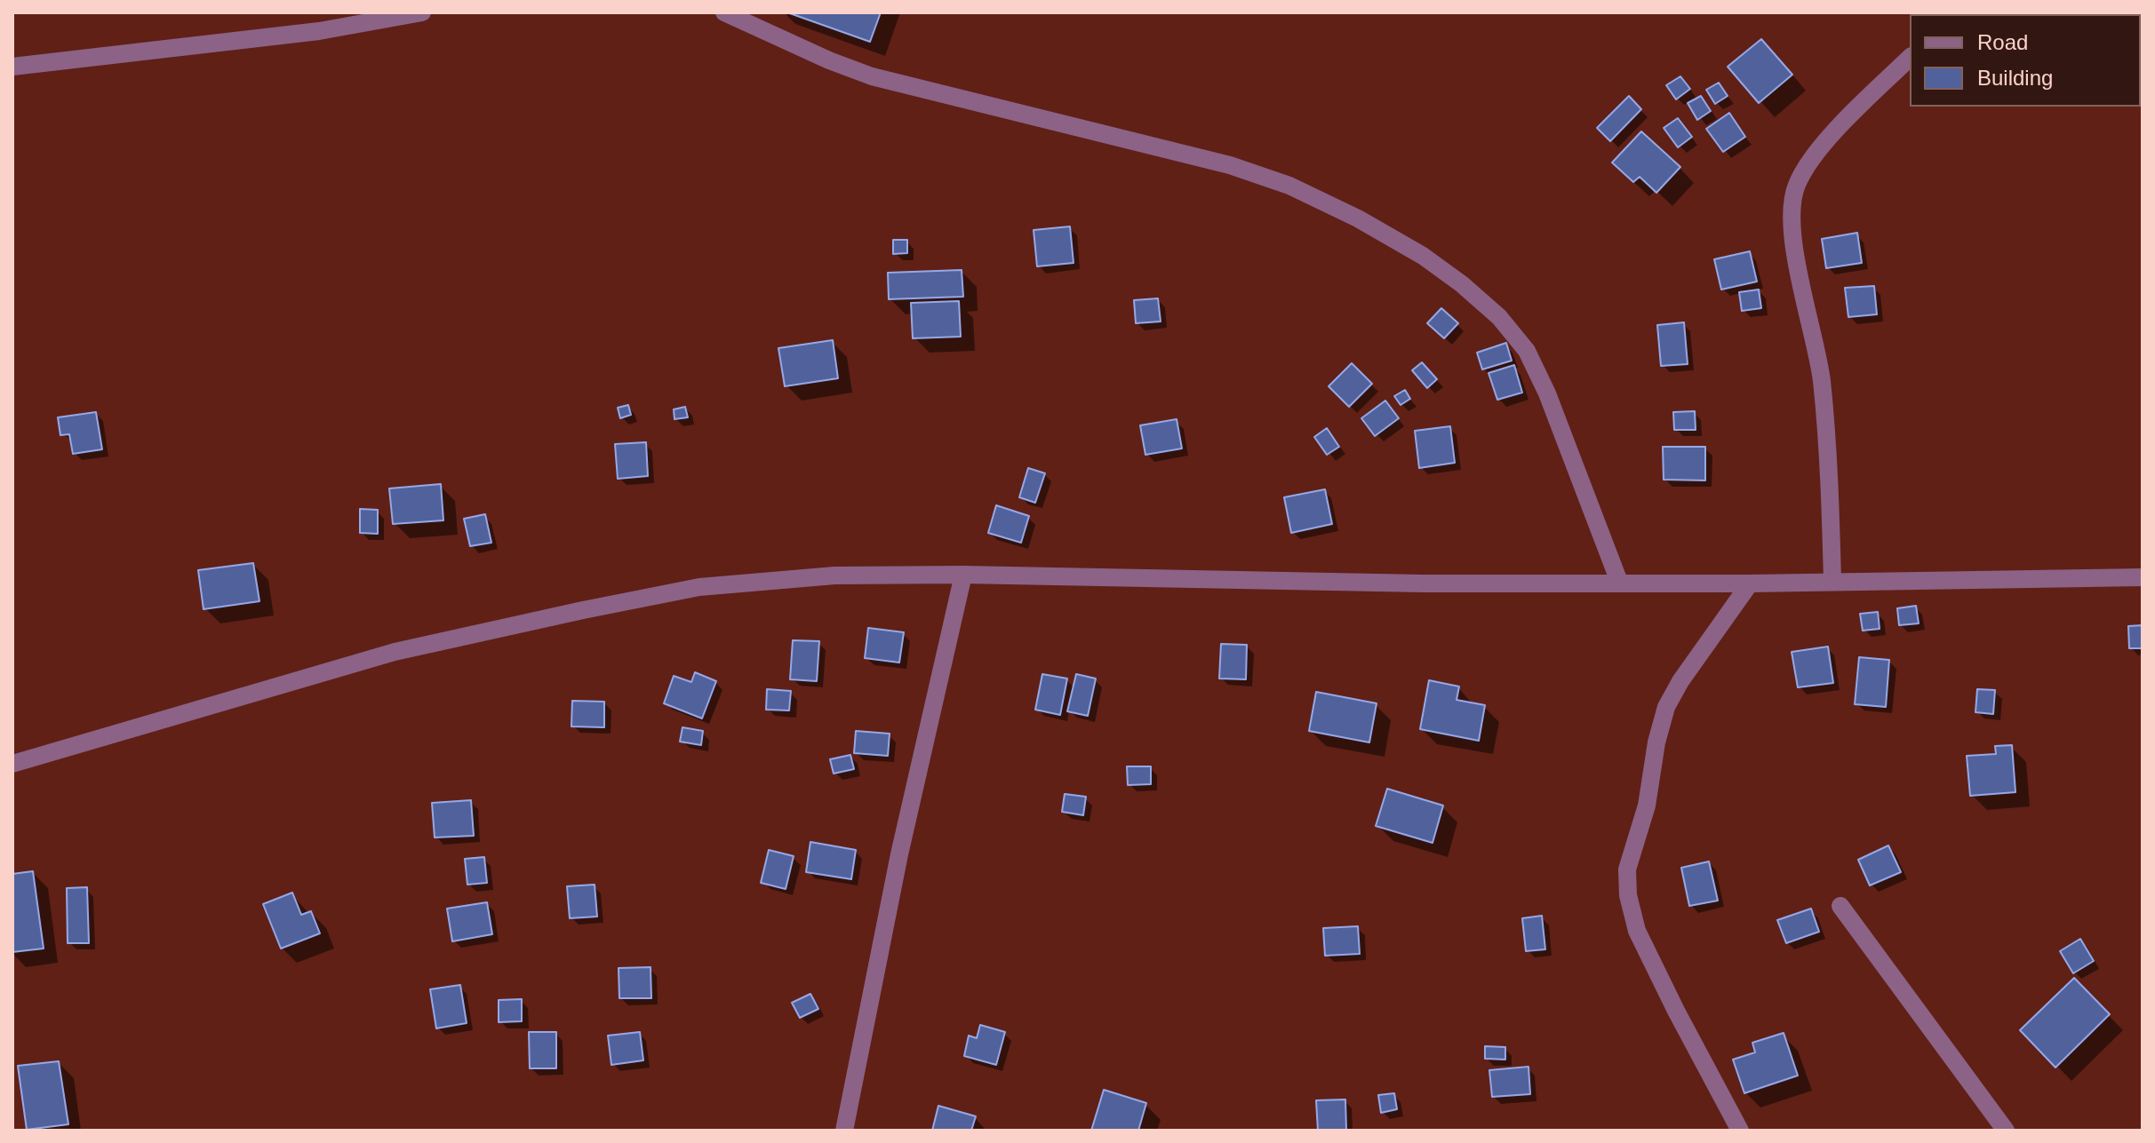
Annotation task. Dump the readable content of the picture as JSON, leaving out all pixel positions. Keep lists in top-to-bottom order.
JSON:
{
  "legend": ["Road", "Building"]
}
